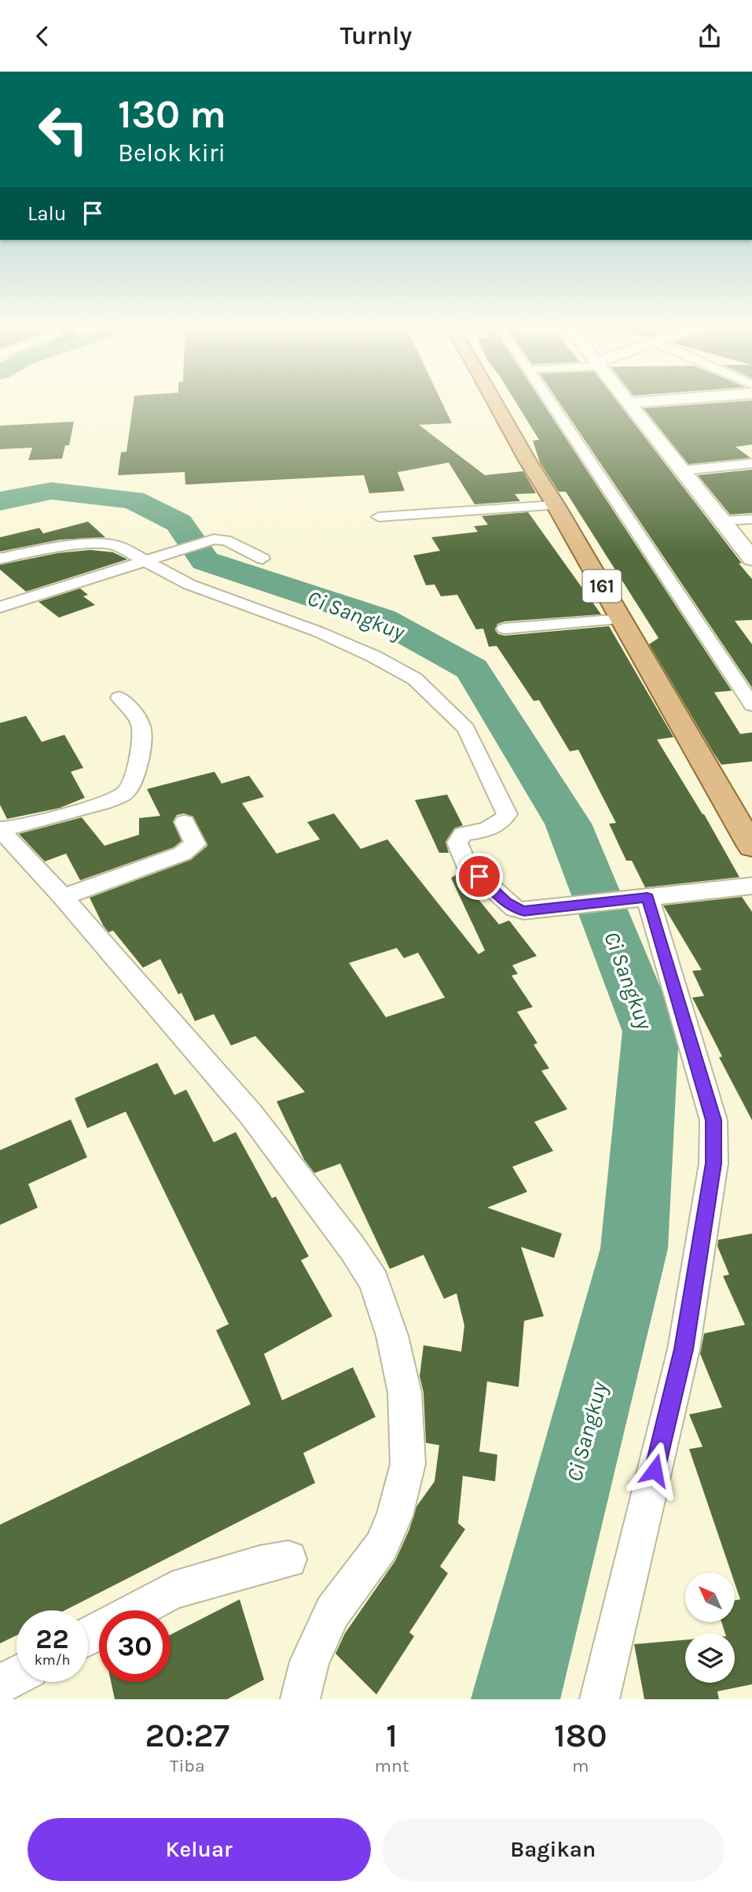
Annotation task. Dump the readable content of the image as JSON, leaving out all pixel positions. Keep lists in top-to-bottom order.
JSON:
{
  "streets": {
    "main road": ["161"]
  },
  "water": ["Ci Sangkuy"],
  "north": "top left",
  "page": {
    "header": "Turnly",
    "turn": ["130 m", "Belok kiri"],
    "then": "Lalu",
    "speed": "22 km/h",
    "limit": "30",
    "eta": [
      "20:27",
      "Tiba",
      "1",
      "mnt",
      "180",
      "m"
    ],
    "buttons": ["Keluar", "Bagikan"]
  }
}
